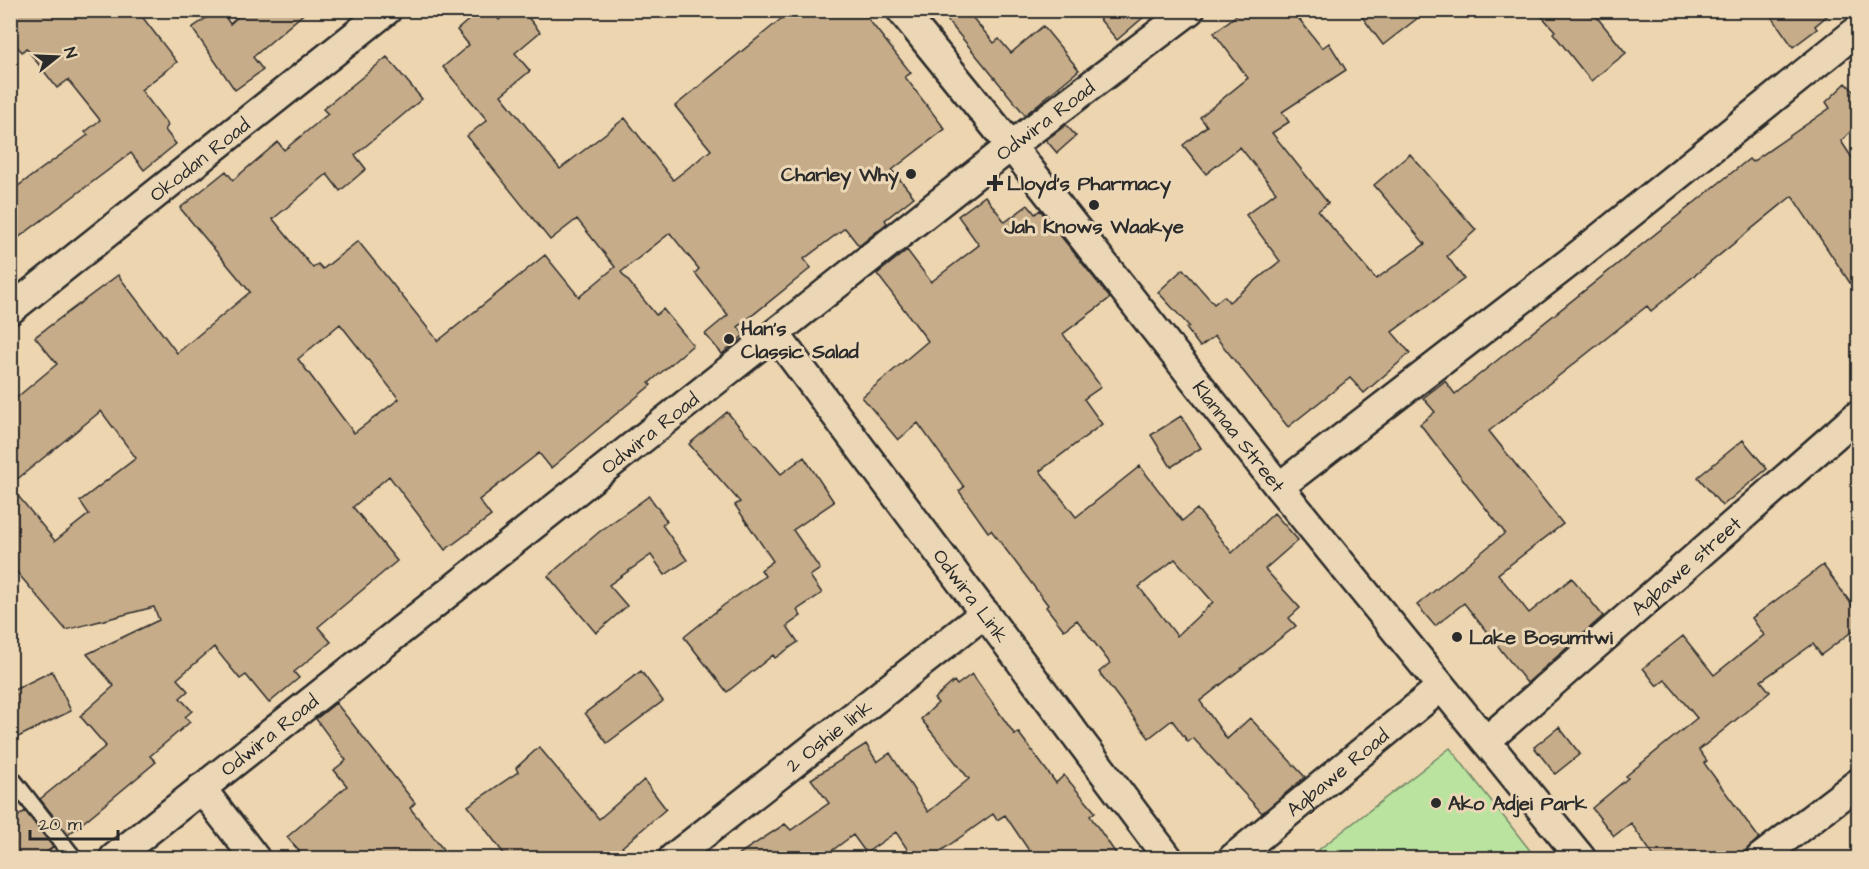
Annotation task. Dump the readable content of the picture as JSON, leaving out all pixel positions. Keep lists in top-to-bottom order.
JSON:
{
  "streets": {
    "street": [
      "Odwira Road",
      "Okodan Road",
      "Klannaa Street",
      "Agbawe street",
      "Odwira Link",
      "2 Oshie link",
      "Agbawe Road"
    ]
  },
  "crossings": [
    ["Odwira Road", "Klannaa Street"],
    ["Odwira Road", "Odwira Link"],
    ["Klannaa Street", "Agbawe street"],
    ["Klannaa Street", "Agbawe Road"],
    ["Odwira Link", "2 Oshie link"]
  ],
  "places": {
    "other": [
      "Charley Why",
      "Jah Knows Waakye",
      "Han's Classic Salad",
      "Lake Bosumtwi",
      "Ako Adjei Park"
    ],
    "health": ["Lloyd's Pharmacy"]
  },
  "scale_bar": "20 m",
  "north": "right"
}
